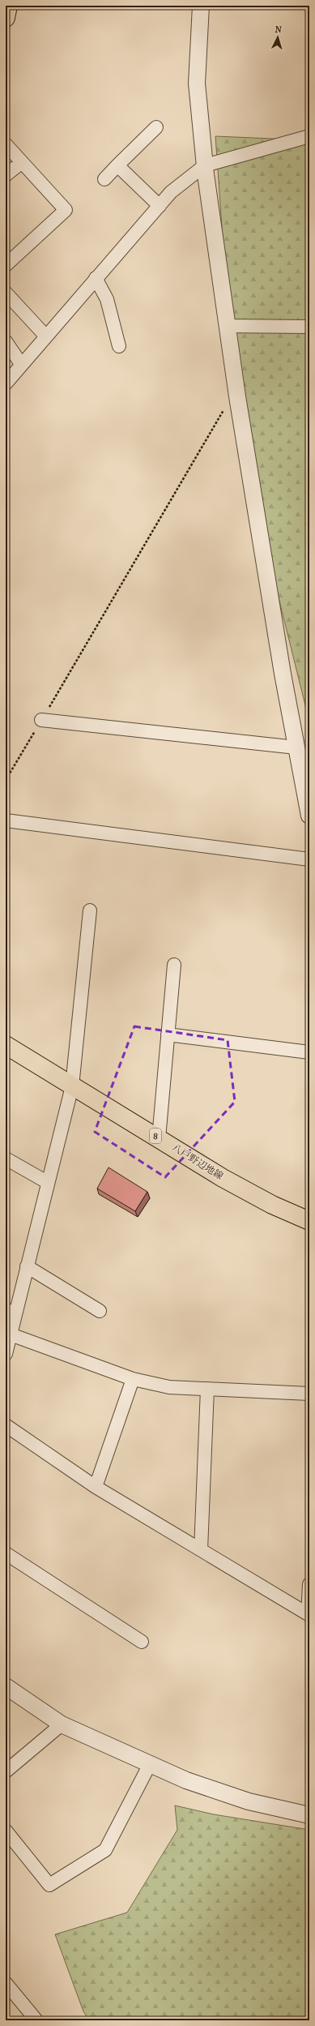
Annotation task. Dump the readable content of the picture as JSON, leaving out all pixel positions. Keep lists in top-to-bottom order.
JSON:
{
  "streets": {
    "main road": ["8", "八戸野辺地線"]
  },
  "north": "top"
}
